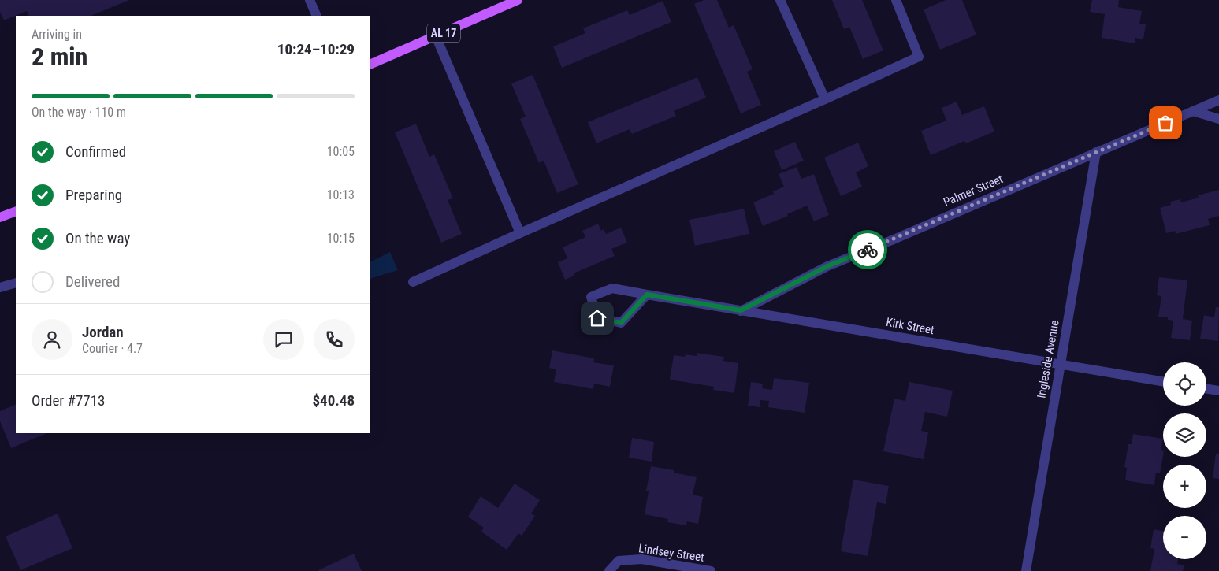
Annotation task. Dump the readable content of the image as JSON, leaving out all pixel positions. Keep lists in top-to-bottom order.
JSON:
{
  "streets": {
    "main road": ["AL 17"],
    "street": [
      "Palmer Street",
      "Kirk Street",
      "Ingleside Avenue",
      "Lindsey Street"
    ]
  },
  "crossings": [
    ["Palmer Street", "Kirk Street"],
    ["Palmer Street", "Ingleside Avenue"],
    ["Kirk Street", "Ingleside Avenue"]
  ],
  "page": {
    "heading": ["2 min", "Arriving in", "10:24–10:29"],
    "panel": [
      "Jordan",
      "Courier · 4.7",
      "Order #7713",
      "$40.48"
    ],
    "bar": "On the way · 110 m",
    "list": [
      ["Confirmed", "10:05"],
      ["Preparing", "10:13"],
      ["On the way", "10:15"],
      "Delivered"
    ],
    "map_buttons": ["+", "−"]
  }
}
